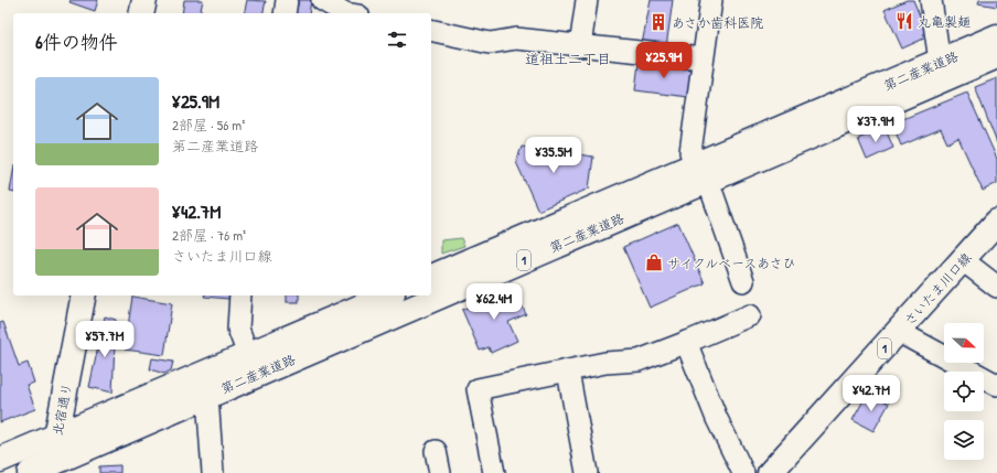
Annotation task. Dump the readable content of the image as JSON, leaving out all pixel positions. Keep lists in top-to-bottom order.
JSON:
{
  "streets": {
    "main road": [
      "第二産業道路",
      "1",
      "さいたま川口線",
      "北宿通り"
    ]
  },
  "crossings": [
    ["第二産業道路", "北宿通り"]
  ],
  "districts": ["道祖土二丁目"],
  "places": {
    "restaurant": ["丸亀製麺"],
    "building": ["あさか歯科医院"],
    "shop": ["サイクルベースあさひ"]
  },
  "north": "right",
  "page": {
    "heading": "6件の物件",
    "price": [
      "¥25.9M",
      "¥37.9M",
      "¥35.5M",
      "¥62.4M",
      "¥57.7M",
      "¥42.7M"
    ],
    "list": [
      {
        "name": "¥25.9M",
        "note": "2部屋 · 56 m² · 第二産業道路"
      },
      {
        "name": "¥42.7M",
        "note": "2部屋 · 76 m² · さいたま川口線"
      }
    ]
  }
}
